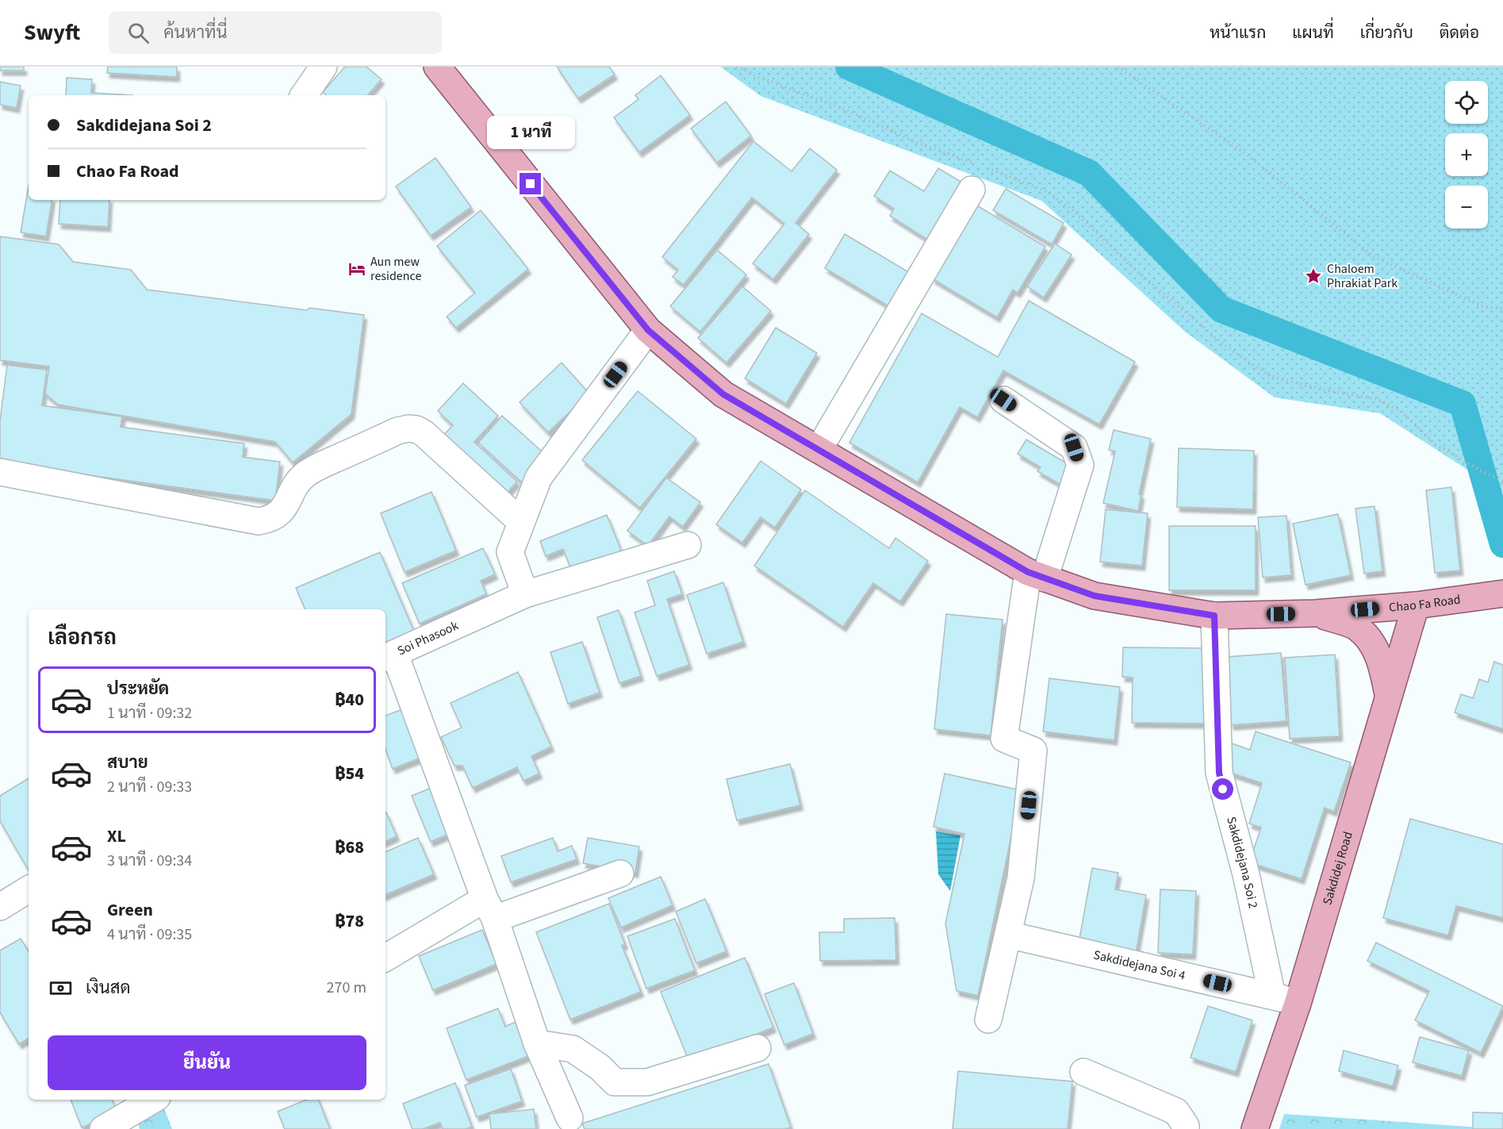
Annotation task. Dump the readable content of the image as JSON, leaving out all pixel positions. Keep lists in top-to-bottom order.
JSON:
{
  "streets": {
    "main road": ["Chao Fa Road", "Sakdidej Road"],
    "street": ["Soi Phasook", "Sakdidejana Soi 2", "Sakdidejana Soi 4"]
  },
  "crossings": [
    ["Chao Fa Road", "Sakdidejana Soi 2"],
    ["Chao Fa Road", "Sakdidej Road"],
    ["Sakdidejana Soi 2", "Sakdidejana Soi 4"],
    ["Sakdidej Road", "Sakdidejana Soi 4"]
  ],
  "places": {
    "hotel": ["Aun mew residence"],
    "place": ["Chaloem Phrakiat Park"]
  },
  "page": {
    "header": "Swyft",
    "search": "ค้นหาที่นี่",
    "nav": [
      "หน้าแรก",
      "แผนที่",
      "เกี่ยวกับ",
      "ติดต่อ"
    ],
    "map_buttons": ["+", "−"],
    "banner": ["Sakdidejana Soi 2", "Chao Fa Road"],
    "bubble": "1 นาที",
    "heading": "เลือกรถ",
    "list": [
      {
        "name": "ประหยัด",
        "note": "1 นาที · 09:32",
        "value": "฿40"
      },
      {
        "name": "สบาย",
        "note": "2 นาที · 09:33",
        "value": "฿54"
      },
      {
        "name": "XL",
        "note": "3 นาที · 09:34",
        "value": "฿68"
      },
      {
        "name": "Green",
        "note": "4 นาที · 09:35",
        "value": "฿78"
      }
    ],
    "pay": ["เงินสด", "270 m"],
    "buttons": "ยืนยัน"
  }
}
